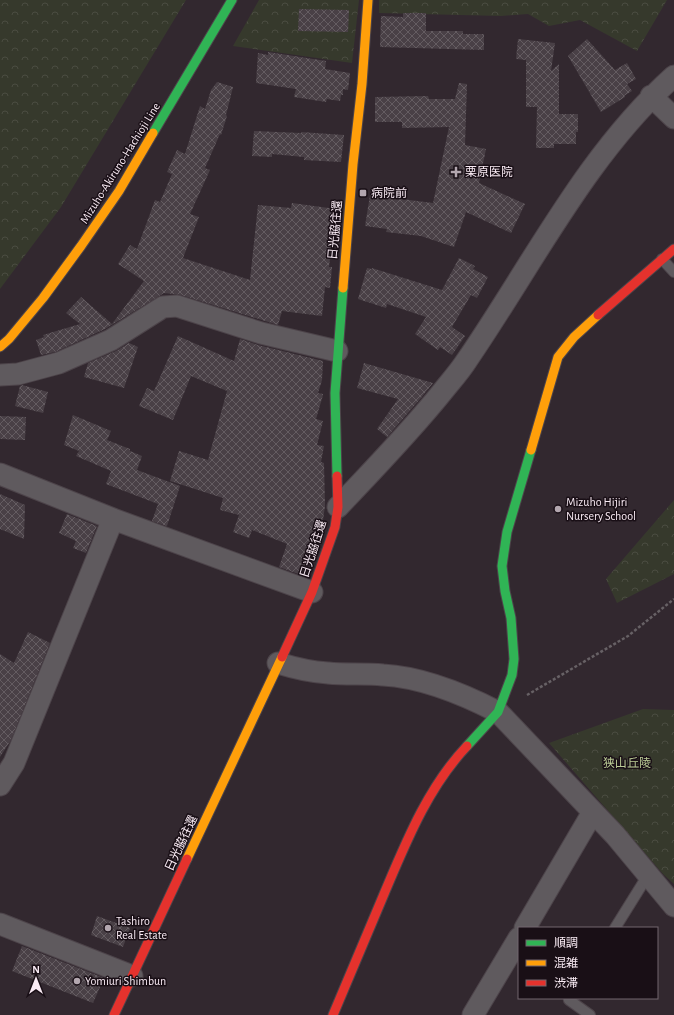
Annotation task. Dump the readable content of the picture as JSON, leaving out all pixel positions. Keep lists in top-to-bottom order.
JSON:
{
  "streets": {
    "street": ["Mizuho-Akiruno-Hachioji Line", "日光脇往還"]
  },
  "parks": ["狭山丘陵"],
  "places": {
    "health": ["栗原医院"],
    "transit": ["病院前"],
    "other": ["Mizuho Hijiri Nursery School", "Tashiro Real Estate", "Yomiuri Shimbun"]
  },
  "legend": ["順調", "混雑", "渋滞"],
  "north": "top"
}
